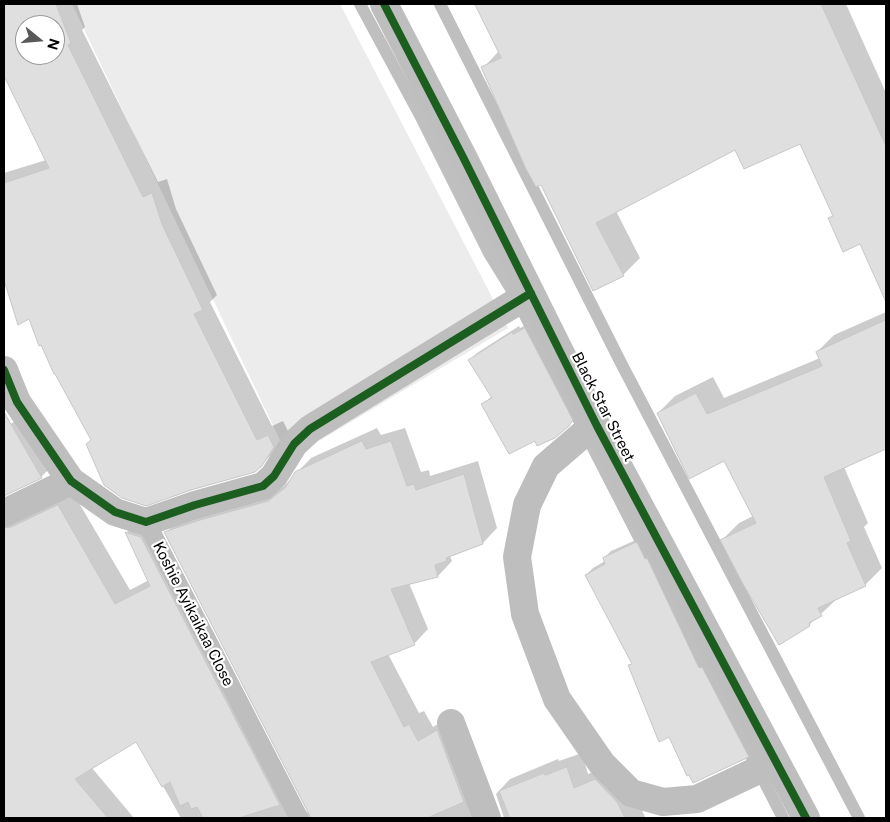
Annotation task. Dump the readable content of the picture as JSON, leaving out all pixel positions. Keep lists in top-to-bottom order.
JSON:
{
  "streets": {
    "street": ["Black Star Street"],
    "lane": ["Koshie Ayikaikaa Close"]
  },
  "north": "right"
}
